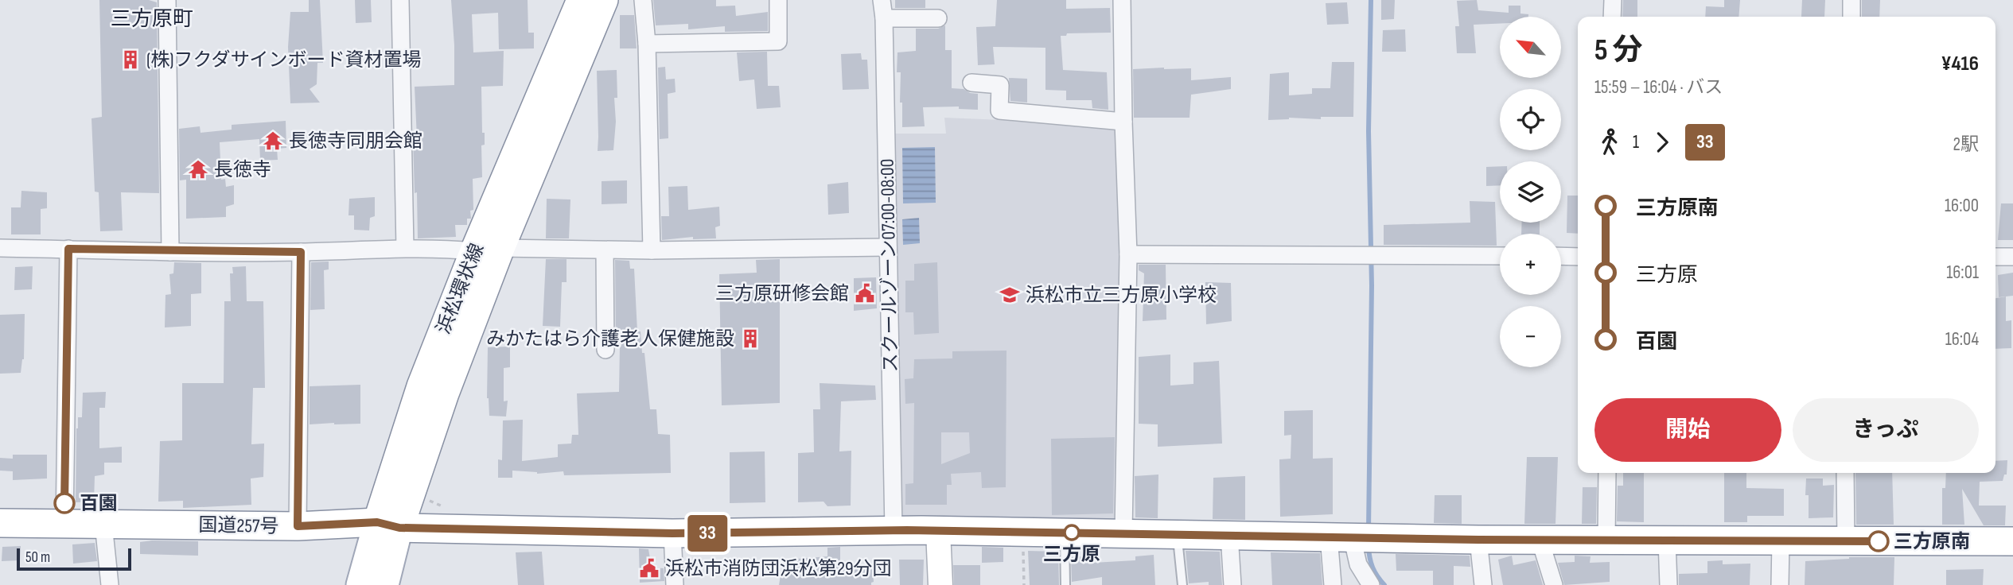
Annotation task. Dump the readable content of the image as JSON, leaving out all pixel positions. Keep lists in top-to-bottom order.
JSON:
{
  "streets": {
    "highway": ["浜松環状線", "国道257号"],
    "street": ["スクールゾーン07:00-08:00"]
  },
  "crossings": [
    ["スクールゾーン07:00-08:00", "国道257号"],
    ["浜松環状線", "国道257号"]
  ],
  "districts": ["三方原町"],
  "places": {
    "building": ["(株)フクダサインボード資材置場", "みかたはら介護老人保健施設"],
    "temple": ["長徳寺同朋会館", "長徳寺"],
    "public building": ["三方原研修会館", "浜松市消防団浜松第29分団"],
    "school or university": ["浜松市立三方原小学校"],
    "other": ["百園", "三方原", "三方原南"]
  },
  "lines": ["bus line 33"],
  "scale_bar": "50 m",
  "north": "top left",
  "page": {
    "on_map": "33",
    "map_buttons": ["+", "−"],
    "heading": ["5 分", "15:59 – 16:04 · バス", "¥416"],
    "legs": ["1", "33", "2駅"],
    "list": [
      {
        "name": "三方原南",
        "value": "16:00"
      },
      {
        "name": "三方原",
        "value": "16:01"
      },
      {
        "name": "百園",
        "value": "16:04"
      }
    ],
    "buttons": ["開始", "きっぷ"],
    "scale": "50 m"
  }
}
